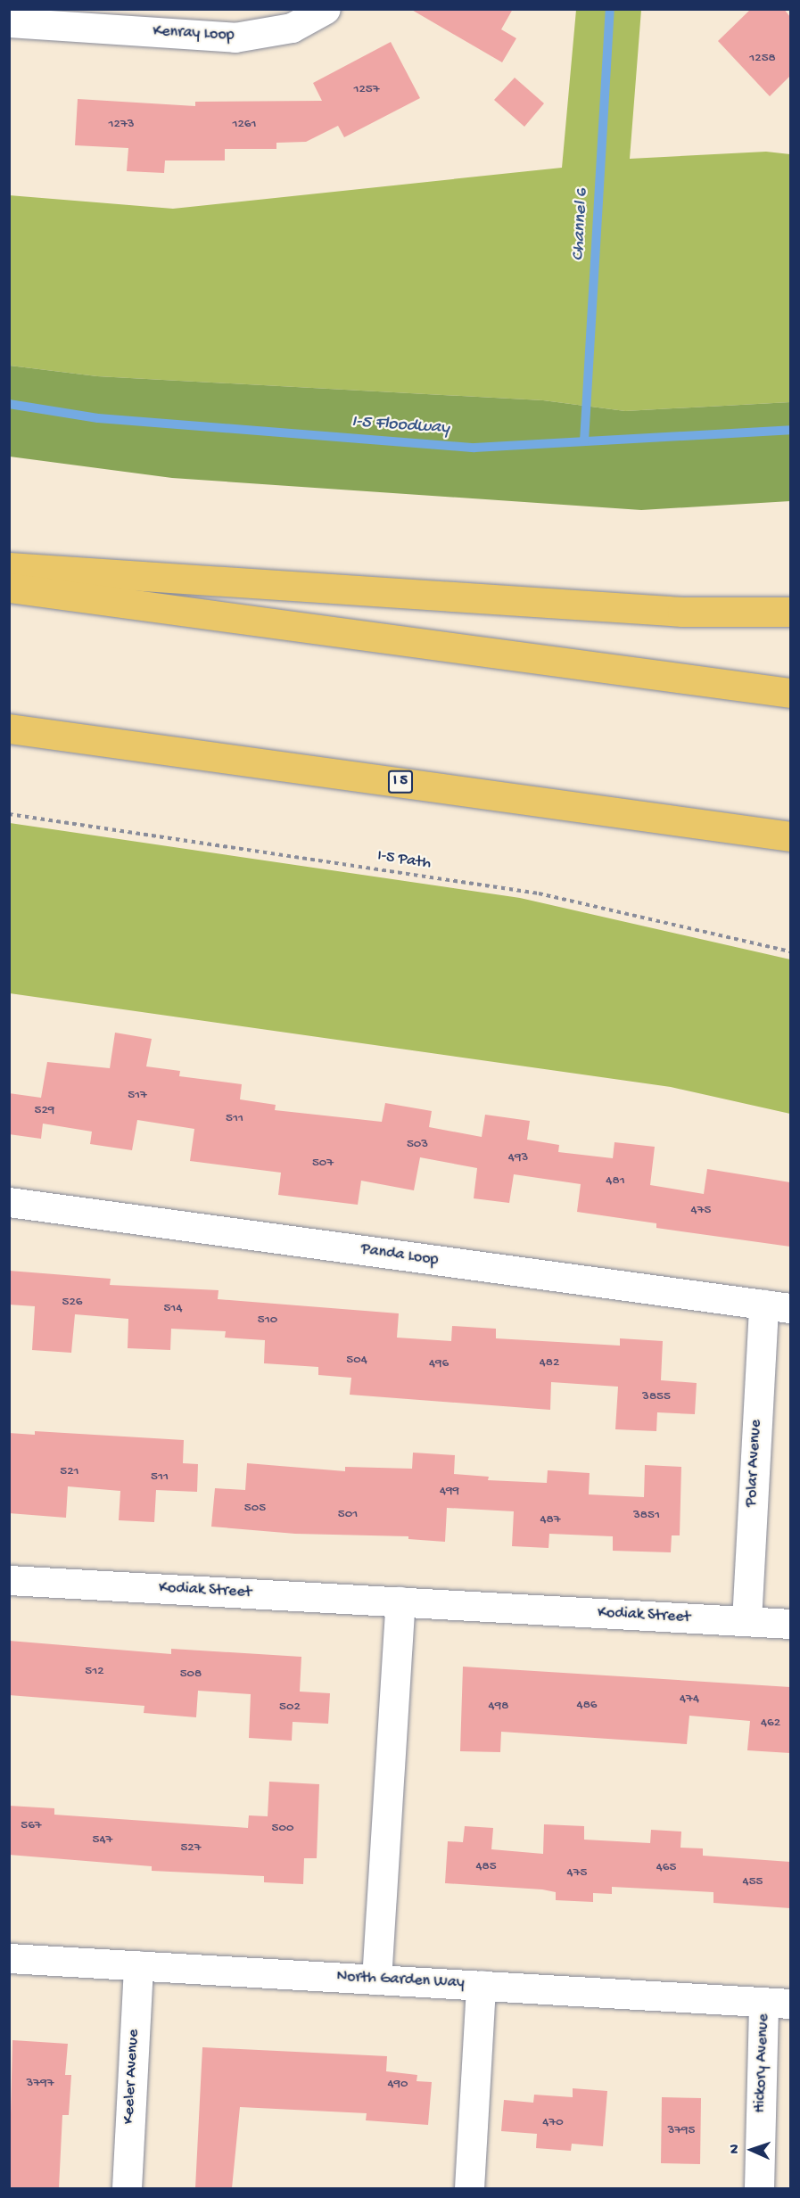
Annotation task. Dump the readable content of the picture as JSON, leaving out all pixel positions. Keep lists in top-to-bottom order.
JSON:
{
  "streets": {
    "highway": ["I 5"],
    "street": [
      "Kenray Loop",
      "Panda Loop",
      "Polar Avenue",
      "Kodiak Street",
      "North Garden Way",
      "Hickory Avenue",
      "Keeler Avenue"
    ],
    "path": ["I-5 Path"]
  },
  "crossings": [
    ["Panda Loop", "Polar Avenue"],
    ["Polar Avenue", "Kodiak Street"],
    ["North Garden Way", "Hickory Avenue"],
    ["North Garden Way", "Keeler Avenue"]
  ],
  "water": ["Channel 6", "I-5 Floodway"],
  "house_numbers": [
    "1258",
    "1257",
    "1273",
    "1261",
    "517",
    "529",
    "511",
    "503",
    "493",
    "507",
    "481",
    "475",
    "526",
    "514",
    "510",
    "504",
    "482",
    "496",
    "3855",
    "521",
    "511",
    "499",
    "505",
    "501",
    "3851",
    "487",
    "512",
    "508",
    "474",
    "486",
    "498",
    "502",
    "462",
    "567",
    "500",
    "547",
    "527",
    "485",
    "465",
    "475",
    "455",
    "3797",
    "490",
    "470",
    "3795"
  ],
  "north": "left"
}
